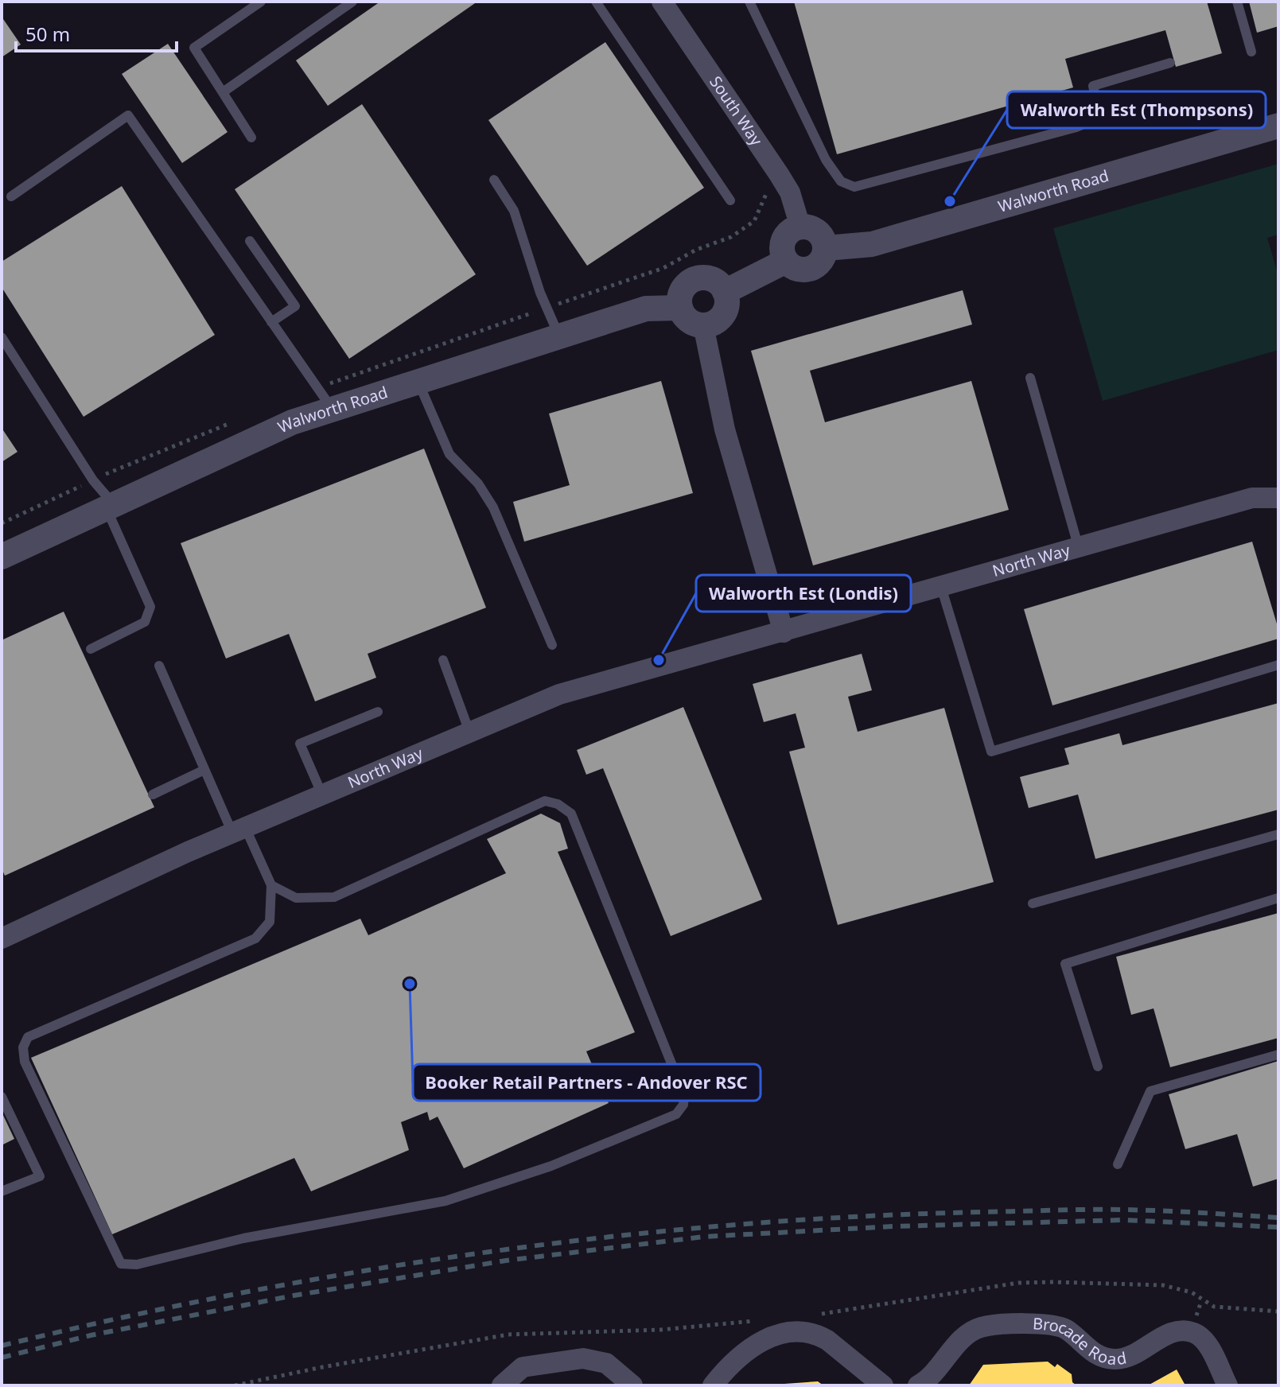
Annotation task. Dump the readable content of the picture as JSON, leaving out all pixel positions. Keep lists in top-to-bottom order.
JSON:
{
  "streets": {
    "street": [
      "South Way",
      "Walworth Road",
      "North Way",
      "Brocade Road"
    ]
  },
  "crossings": [
    ["South Way", "Walworth Road"]
  ],
  "places": ["Walworth Est (Thompsons)", "Walworth Est (Londis)", "Booker Retail Partners - Andover RSC"],
  "scale_bar": "50 m"
}
